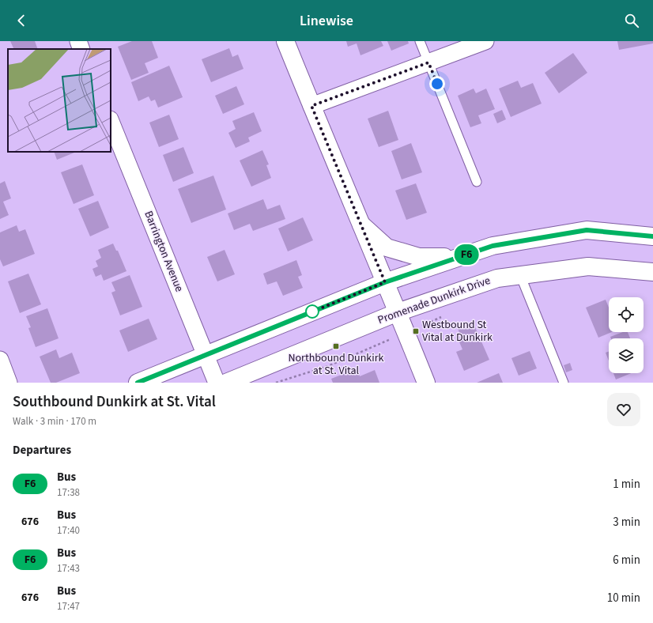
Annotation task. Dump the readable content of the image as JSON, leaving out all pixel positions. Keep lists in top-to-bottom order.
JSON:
{
  "streets": {
    "main road": ["Promenade Dunkirk Drive"],
    "street": ["Barrington Avenue"]
  },
  "places": {
    "transit": ["Westbound St Vital at Dunkirk", "Northbound Dunkirk at St. Vital"]
  },
  "lines": ["bus line F6"],
  "page": {
    "header": "Linewise",
    "on_map": "F6",
    "heading": [
      ["Southbound Dunkirk at St. Vital", "Walk · 3 min · 170 m"],
      "Departures"
    ],
    "list": [
      {
        "mark": "F6",
        "name": "Bus",
        "note": "17:38",
        "value": "1 min"
      },
      {
        "mark": "676",
        "name": "Bus",
        "note": "17:40",
        "value": "3 min"
      },
      {
        "mark": "F6",
        "name": "Bus",
        "note": "17:43",
        "value": "6 min"
      },
      {
        "mark": "676",
        "name": "Bus",
        "note": "17:47",
        "value": "10 min"
      }
    ]
  }
}
